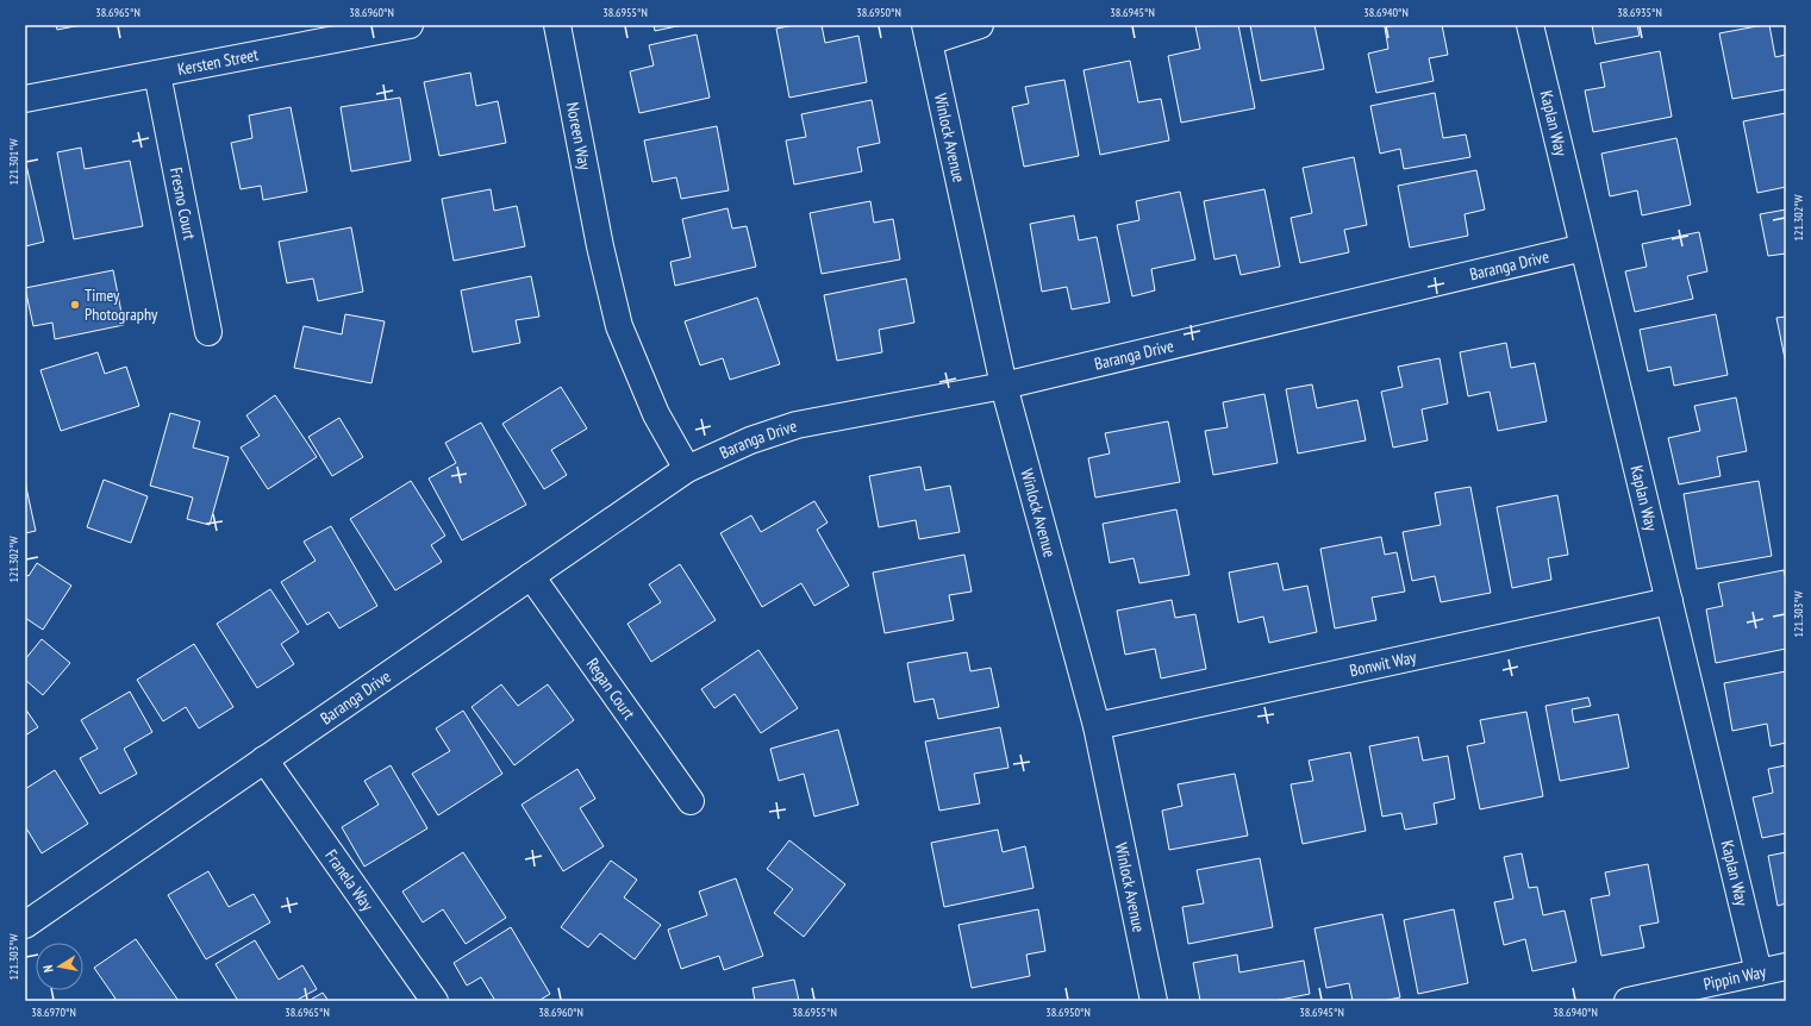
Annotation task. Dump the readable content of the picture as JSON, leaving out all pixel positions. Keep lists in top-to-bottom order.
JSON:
{
  "streets": {
    "street": [
      "Kersten Street",
      "Kaplan Way",
      "Noreen Way",
      "Winlock Avenue",
      "Fresno Court",
      "Baranga Drive",
      "Bonwit Way",
      "Regan Court",
      "Franela Way",
      "Pippin Way"
    ]
  },
  "crossings": [
    ["Kersten Street", "Fresno Court"],
    ["Kaplan Way", "Baranga Drive"],
    ["Kaplan Way", "Bonwit Way"],
    ["Kaplan Way", "Pippin Way"],
    ["Noreen Way", "Baranga Drive"],
    ["Winlock Avenue", "Baranga Drive"],
    ["Winlock Avenue", "Bonwit Way"],
    ["Baranga Drive", "Regan Court"],
    ["Baranga Drive", "Franela Way"]
  ],
  "places": ["Timey Photography"],
  "north": "left",
  "coordinates": [
    "38.6965°N",
    "38.6960°N",
    "38.6955°N",
    "38.6950°N",
    "38.6945°N",
    "38.6940°N",
    "38.6935°N",
    "121.301°W",
    "121.302°W",
    "121.303°W",
    "38.6970°N"
  ]
}
